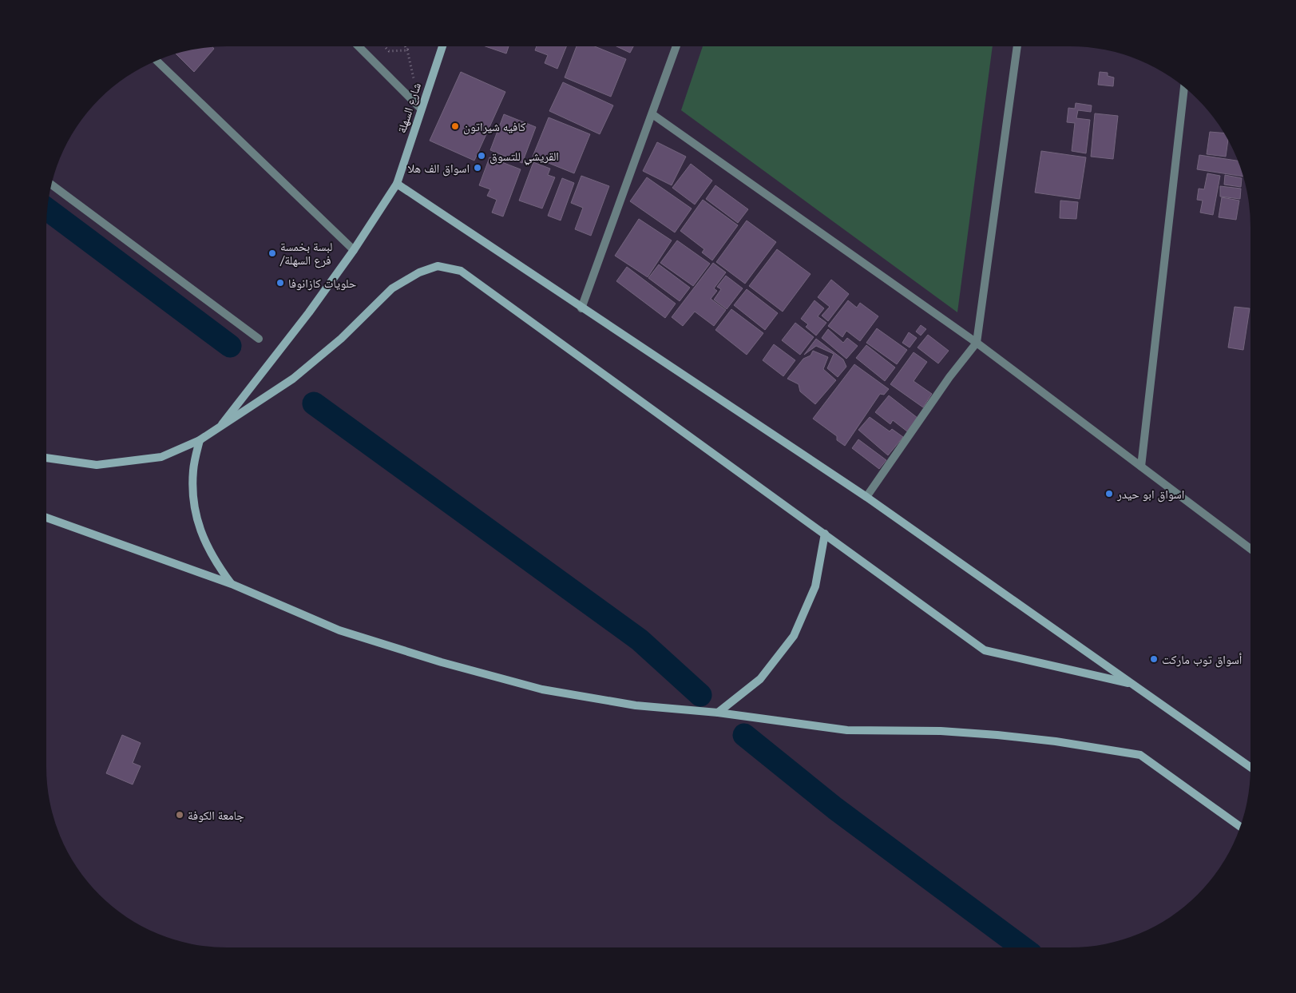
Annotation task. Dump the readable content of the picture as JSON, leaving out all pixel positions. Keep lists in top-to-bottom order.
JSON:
{
  "streets": {
    "main road": ["شارع السهلة"]
  },
  "places": [
    "كافيه شيراتون",
    "القريشي للتسوق",
    "اسواق الف هلا",
    "لبسة بخمسة /فرع السهلة",
    "حلويات كازانوفا",
    "اسواق ابو حيدر",
    "أسواق توب ماركت",
    "جامعة الكوفة"
  ]
}
